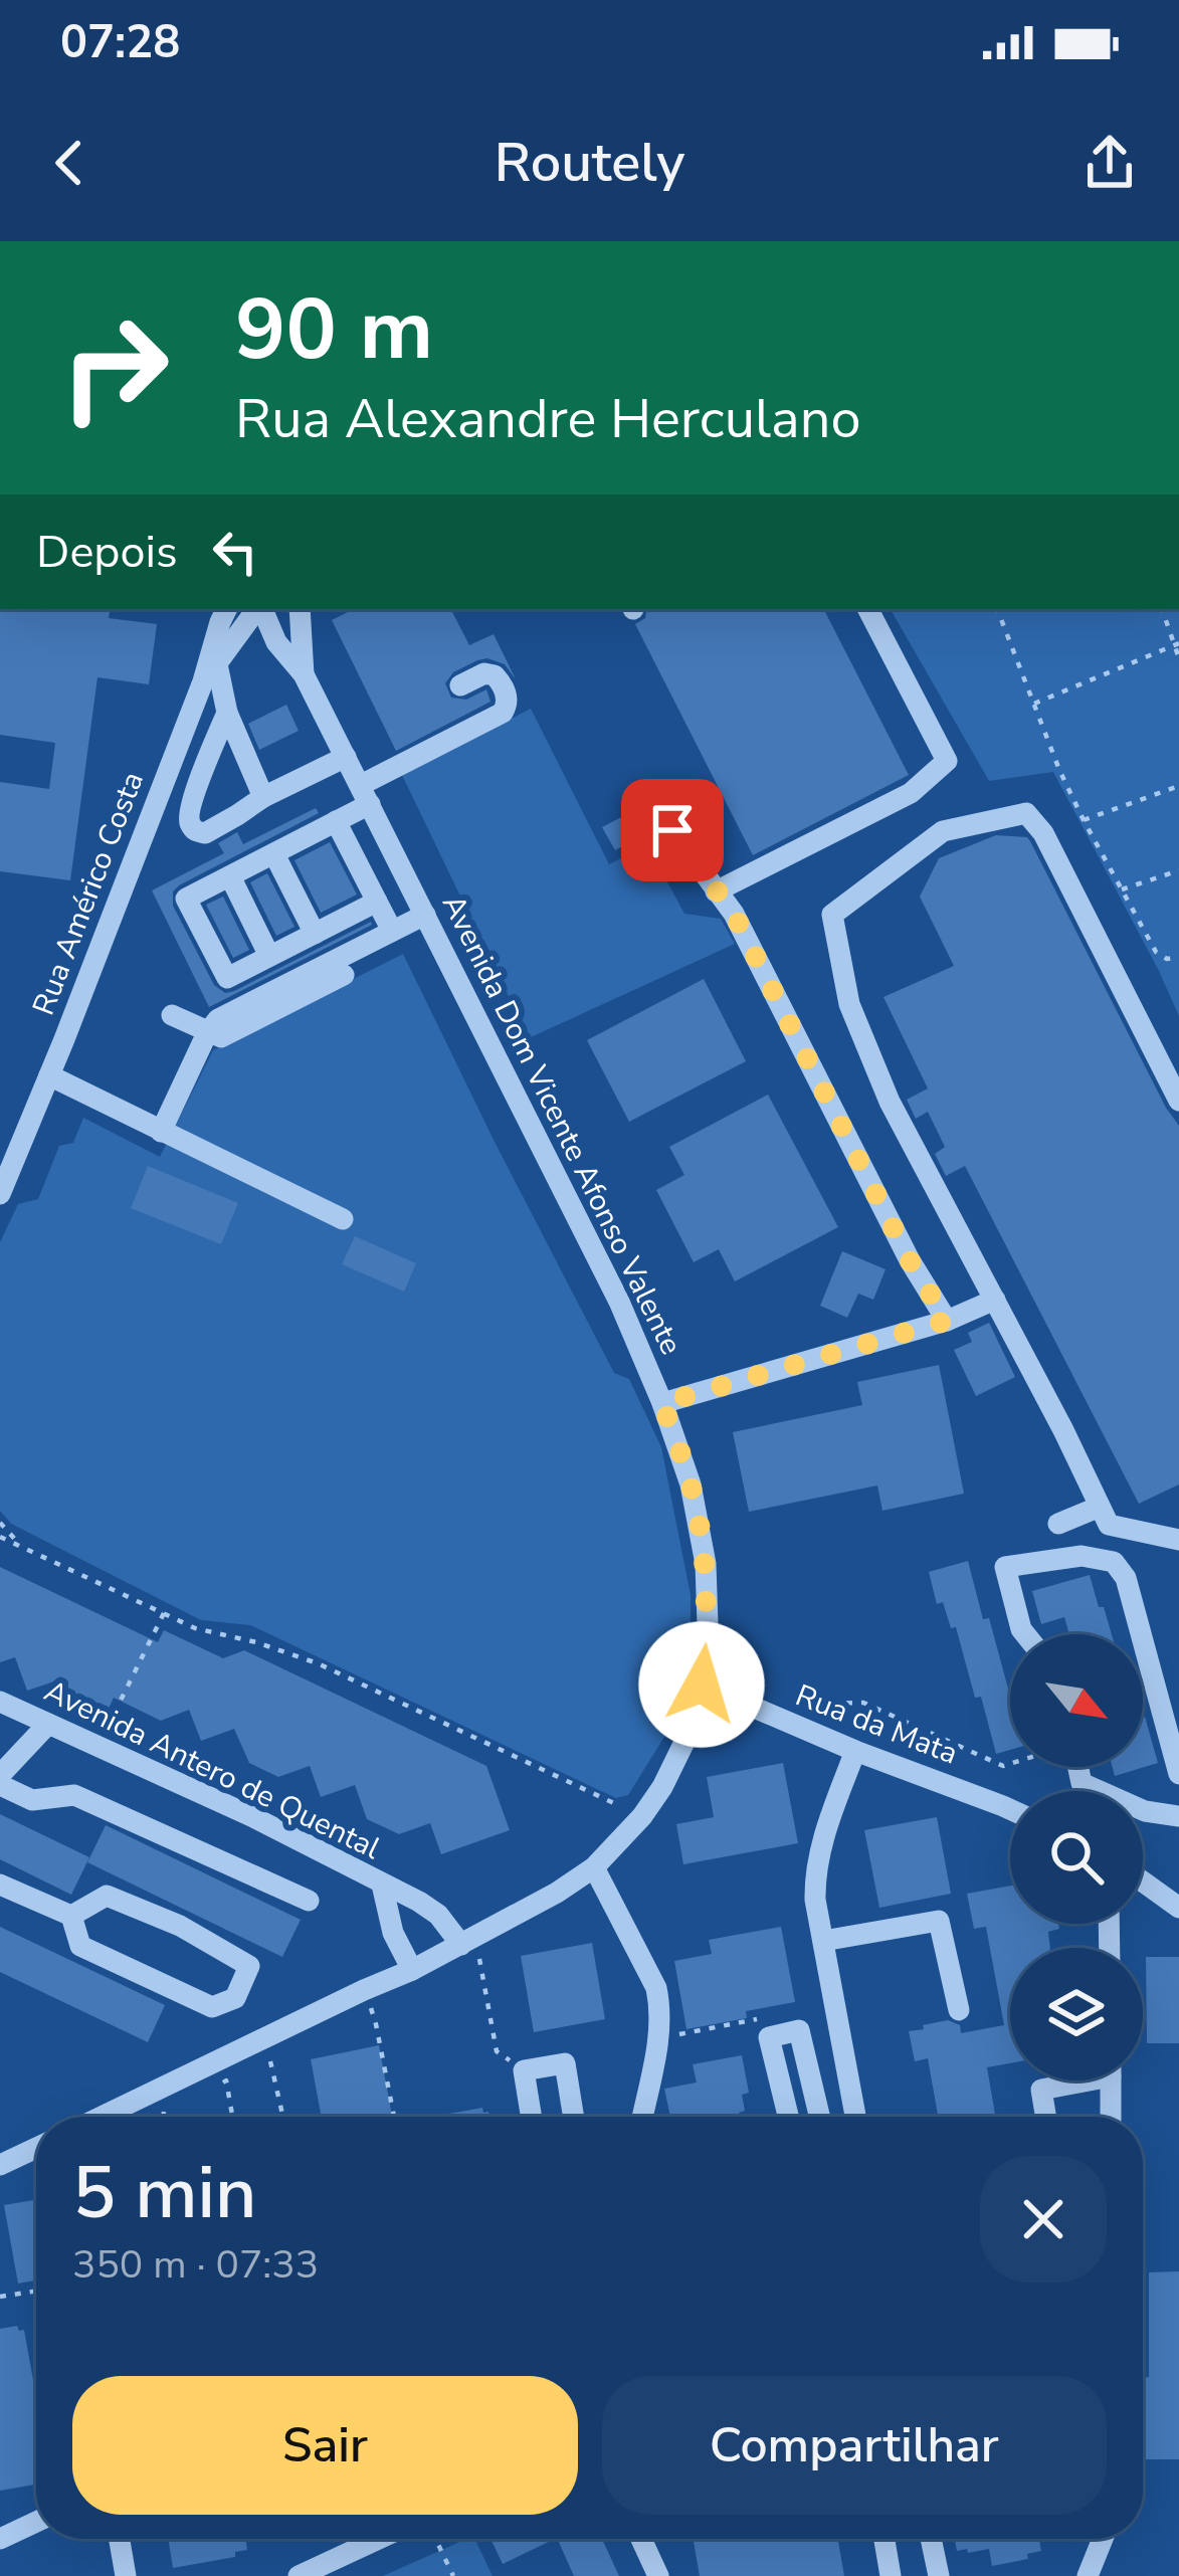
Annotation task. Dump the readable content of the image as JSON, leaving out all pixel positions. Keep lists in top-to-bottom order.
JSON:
{
  "streets": {
    "street": [
      "Rua Américo Costa",
      "Avenida Dom Vicente Afonso Valente",
      "Rua da Mata",
      "Avenida Antero de Quental"
    ]
  },
  "crossings": [
    ["Avenida Dom Vicente Afonso Valente", "Rua da Mata"],
    ["Avenida Dom Vicente Afonso Valente", "Avenida Antero de Quental"]
  ],
  "north": "bottom right",
  "page": {
    "status": "07:28",
    "header": "Routely",
    "turn": ["90 m", "Rua Alexandre Herculano"],
    "then": "Depois",
    "heading": ["5 min", "350 m · 07:33"],
    "buttons": ["Sair", "Compartilhar"]
  }
}
